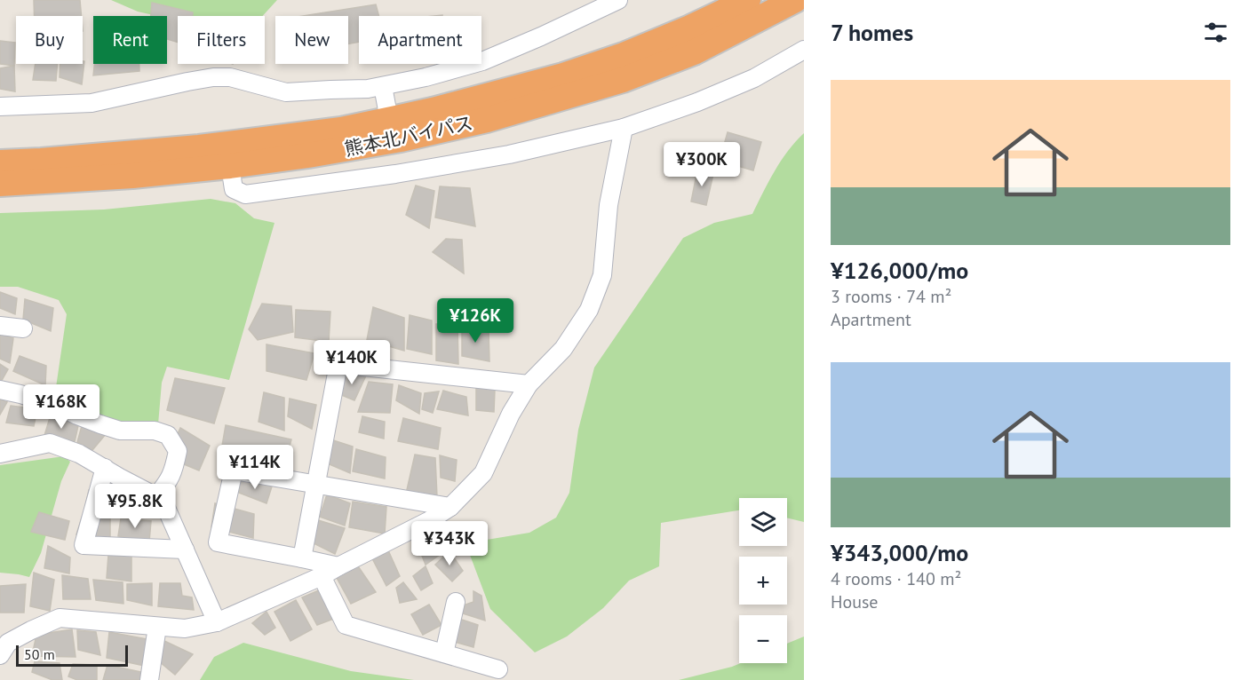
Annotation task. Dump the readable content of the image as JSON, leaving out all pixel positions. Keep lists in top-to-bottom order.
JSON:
{
  "streets": {
    "highway": ["熊本北バイパス"]
  },
  "scale_bar": "50 m",
  "page": {
    "heading": "7 homes",
    "chip": [
      "Buy",
      "Rent",
      "Filters",
      "New",
      "Apartment"
    ],
    "list": [
      {
        "name": "¥126,000/mo",
        "note": "3 rooms · 74 m² · Apartment"
      },
      {
        "name": "¥343,000/mo",
        "note": "4 rooms · 140 m² · House"
      }
    ],
    "price": [
      "¥300K",
      "¥126K",
      "¥140K",
      "¥168K",
      "¥114K",
      "¥95.8K",
      "¥343K"
    ],
    "map_buttons": ["+", "−"],
    "scale": "50 m"
  }
}
